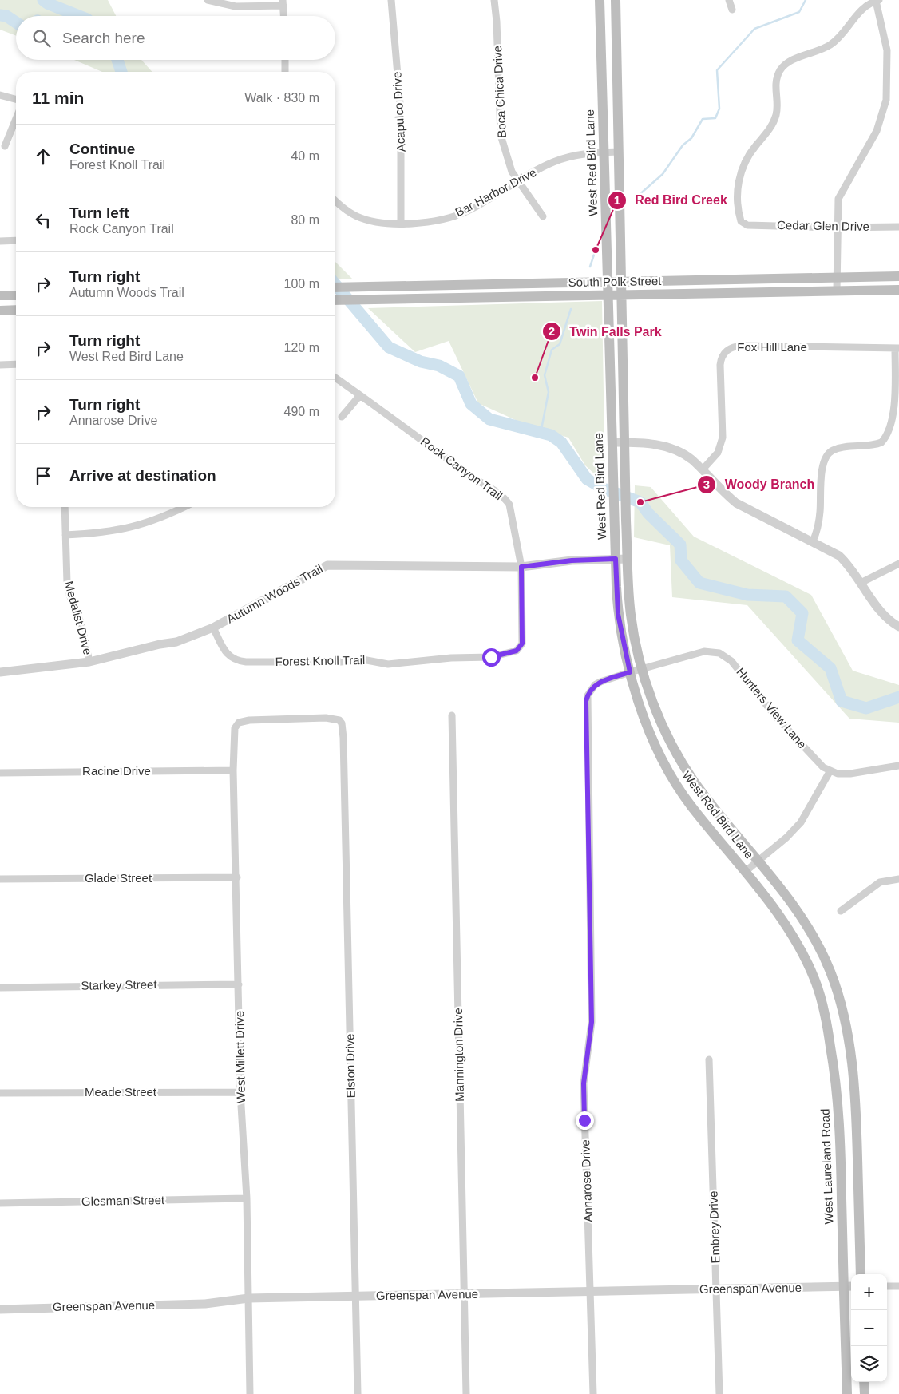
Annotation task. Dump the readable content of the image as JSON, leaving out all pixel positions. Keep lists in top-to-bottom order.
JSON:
{
  "streets": {
    "main road": ["West Red Bird Lane", "South Polk Street", "West Laureland Road"],
    "street": [
      "Boca Chica Drive",
      "Acapulco Drive",
      "Bar Harbor Drive",
      "Cedar Glen Drive",
      "Fox Hill Lane",
      "Rock Canyon Trail",
      "Autumn Woods Trail",
      "Medalist Drive",
      "Forest Knoll Trail",
      "Hunters View Lane",
      "Racine Drive",
      "Glade Street",
      "Starkey Street",
      "Mannington Drive",
      "West Millett Drive",
      "Elston Drive",
      "Meade Street",
      "Annarose Drive",
      "Glesman Street",
      "Embrey Drive",
      "Greenspan Avenue"
    ]
  },
  "crossings": [
    ["Boca Chica Drive", "Bar Harbor Drive"],
    ["Acapulco Drive", "Bar Harbor Drive"],
    ["West Red Bird Lane", "Bar Harbor Drive"],
    ["West Red Bird Lane", "South Polk Street"],
    ["West Red Bird Lane", "Autumn Woods Trail"],
    ["West Red Bird Lane", "Hunters View Lane"],
    ["West Red Bird Lane", "West Laureland Road"],
    ["West Red Bird Lane", "Annarose Drive"],
    ["Rock Canyon Trail", "Autumn Woods Trail"],
    ["Rock Canyon Trail", "Forest Knoll Trail"],
    ["Autumn Woods Trail", "Medalist Drive"],
    ["Autumn Woods Trail", "Forest Knoll Trail"],
    ["Hunters View Lane", "Annarose Drive"],
    ["Racine Drive", "West Millett Drive"],
    ["Glade Street", "West Millett Drive"],
    ["Starkey Street", "West Millett Drive"],
    ["Mannington Drive", "Greenspan Avenue"],
    ["West Millett Drive", "Elston Drive"],
    ["West Millett Drive", "Meade Street"],
    ["West Millett Drive", "Glesman Street"],
    ["West Millett Drive", "Greenspan Avenue"],
    ["Elston Drive", "Greenspan Avenue"],
    ["West Laureland Road", "Greenspan Avenue"],
    ["Annarose Drive", "Greenspan Avenue"],
    ["Embrey Drive", "Greenspan Avenue"]
  ],
  "places": ["Red Bird Creek", "Twin Falls Park", "Woody Branch"],
  "page": {
    "search": "Search here",
    "heading": ["11 min", "Walk · 830 m"],
    "list": [
      ["Continue", "Forest Knoll Trail", "40 m"],
      ["Turn left", "Rock Canyon Trail", "80 m"],
      ["Turn right", "Autumn Woods Trail", "100 m"],
      ["Turn right", "West Red Bird Lane", "120 m"],
      ["Turn right", "Annarose Drive", "490 m"],
      "Arrive at destination"
    ],
    "map_buttons": ["+", "−"]
  }
}
